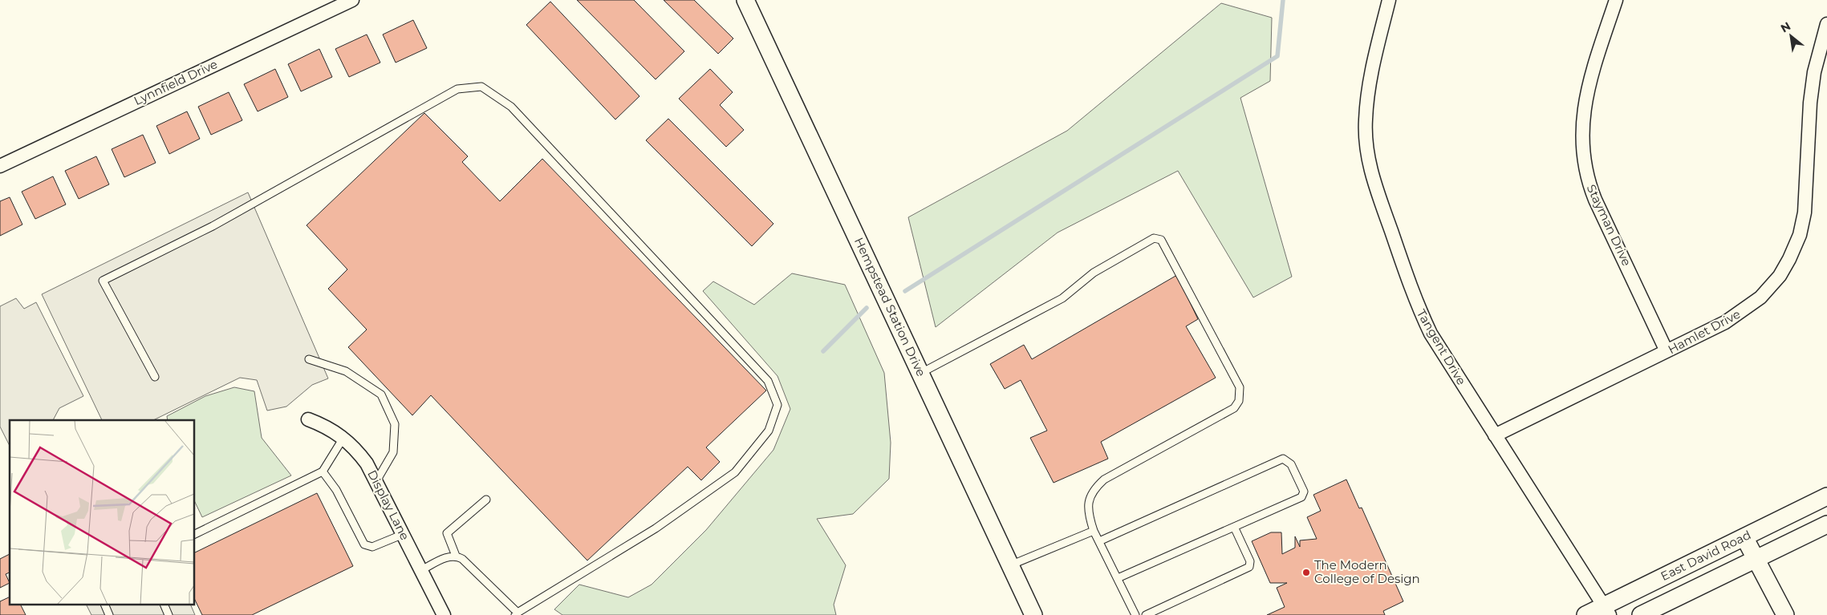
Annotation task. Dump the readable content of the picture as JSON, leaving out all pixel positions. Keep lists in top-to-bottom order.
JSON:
{
  "streets": {
    "street": [
      "Lynnfield Drive",
      "Stayman Drive",
      "Hempstead Station Drive",
      "Hamlet Drive",
      "Tangent Drive",
      "Display Lane",
      "East David Road"
    ]
  },
  "crossings": [
    ["Stayman Drive", "Hamlet Drive"],
    ["Hamlet Drive", "Tangent Drive"],
    ["Tangent Drive", "East David Road"]
  ],
  "places": ["The Modern College of Design"],
  "north": "top left"
}
